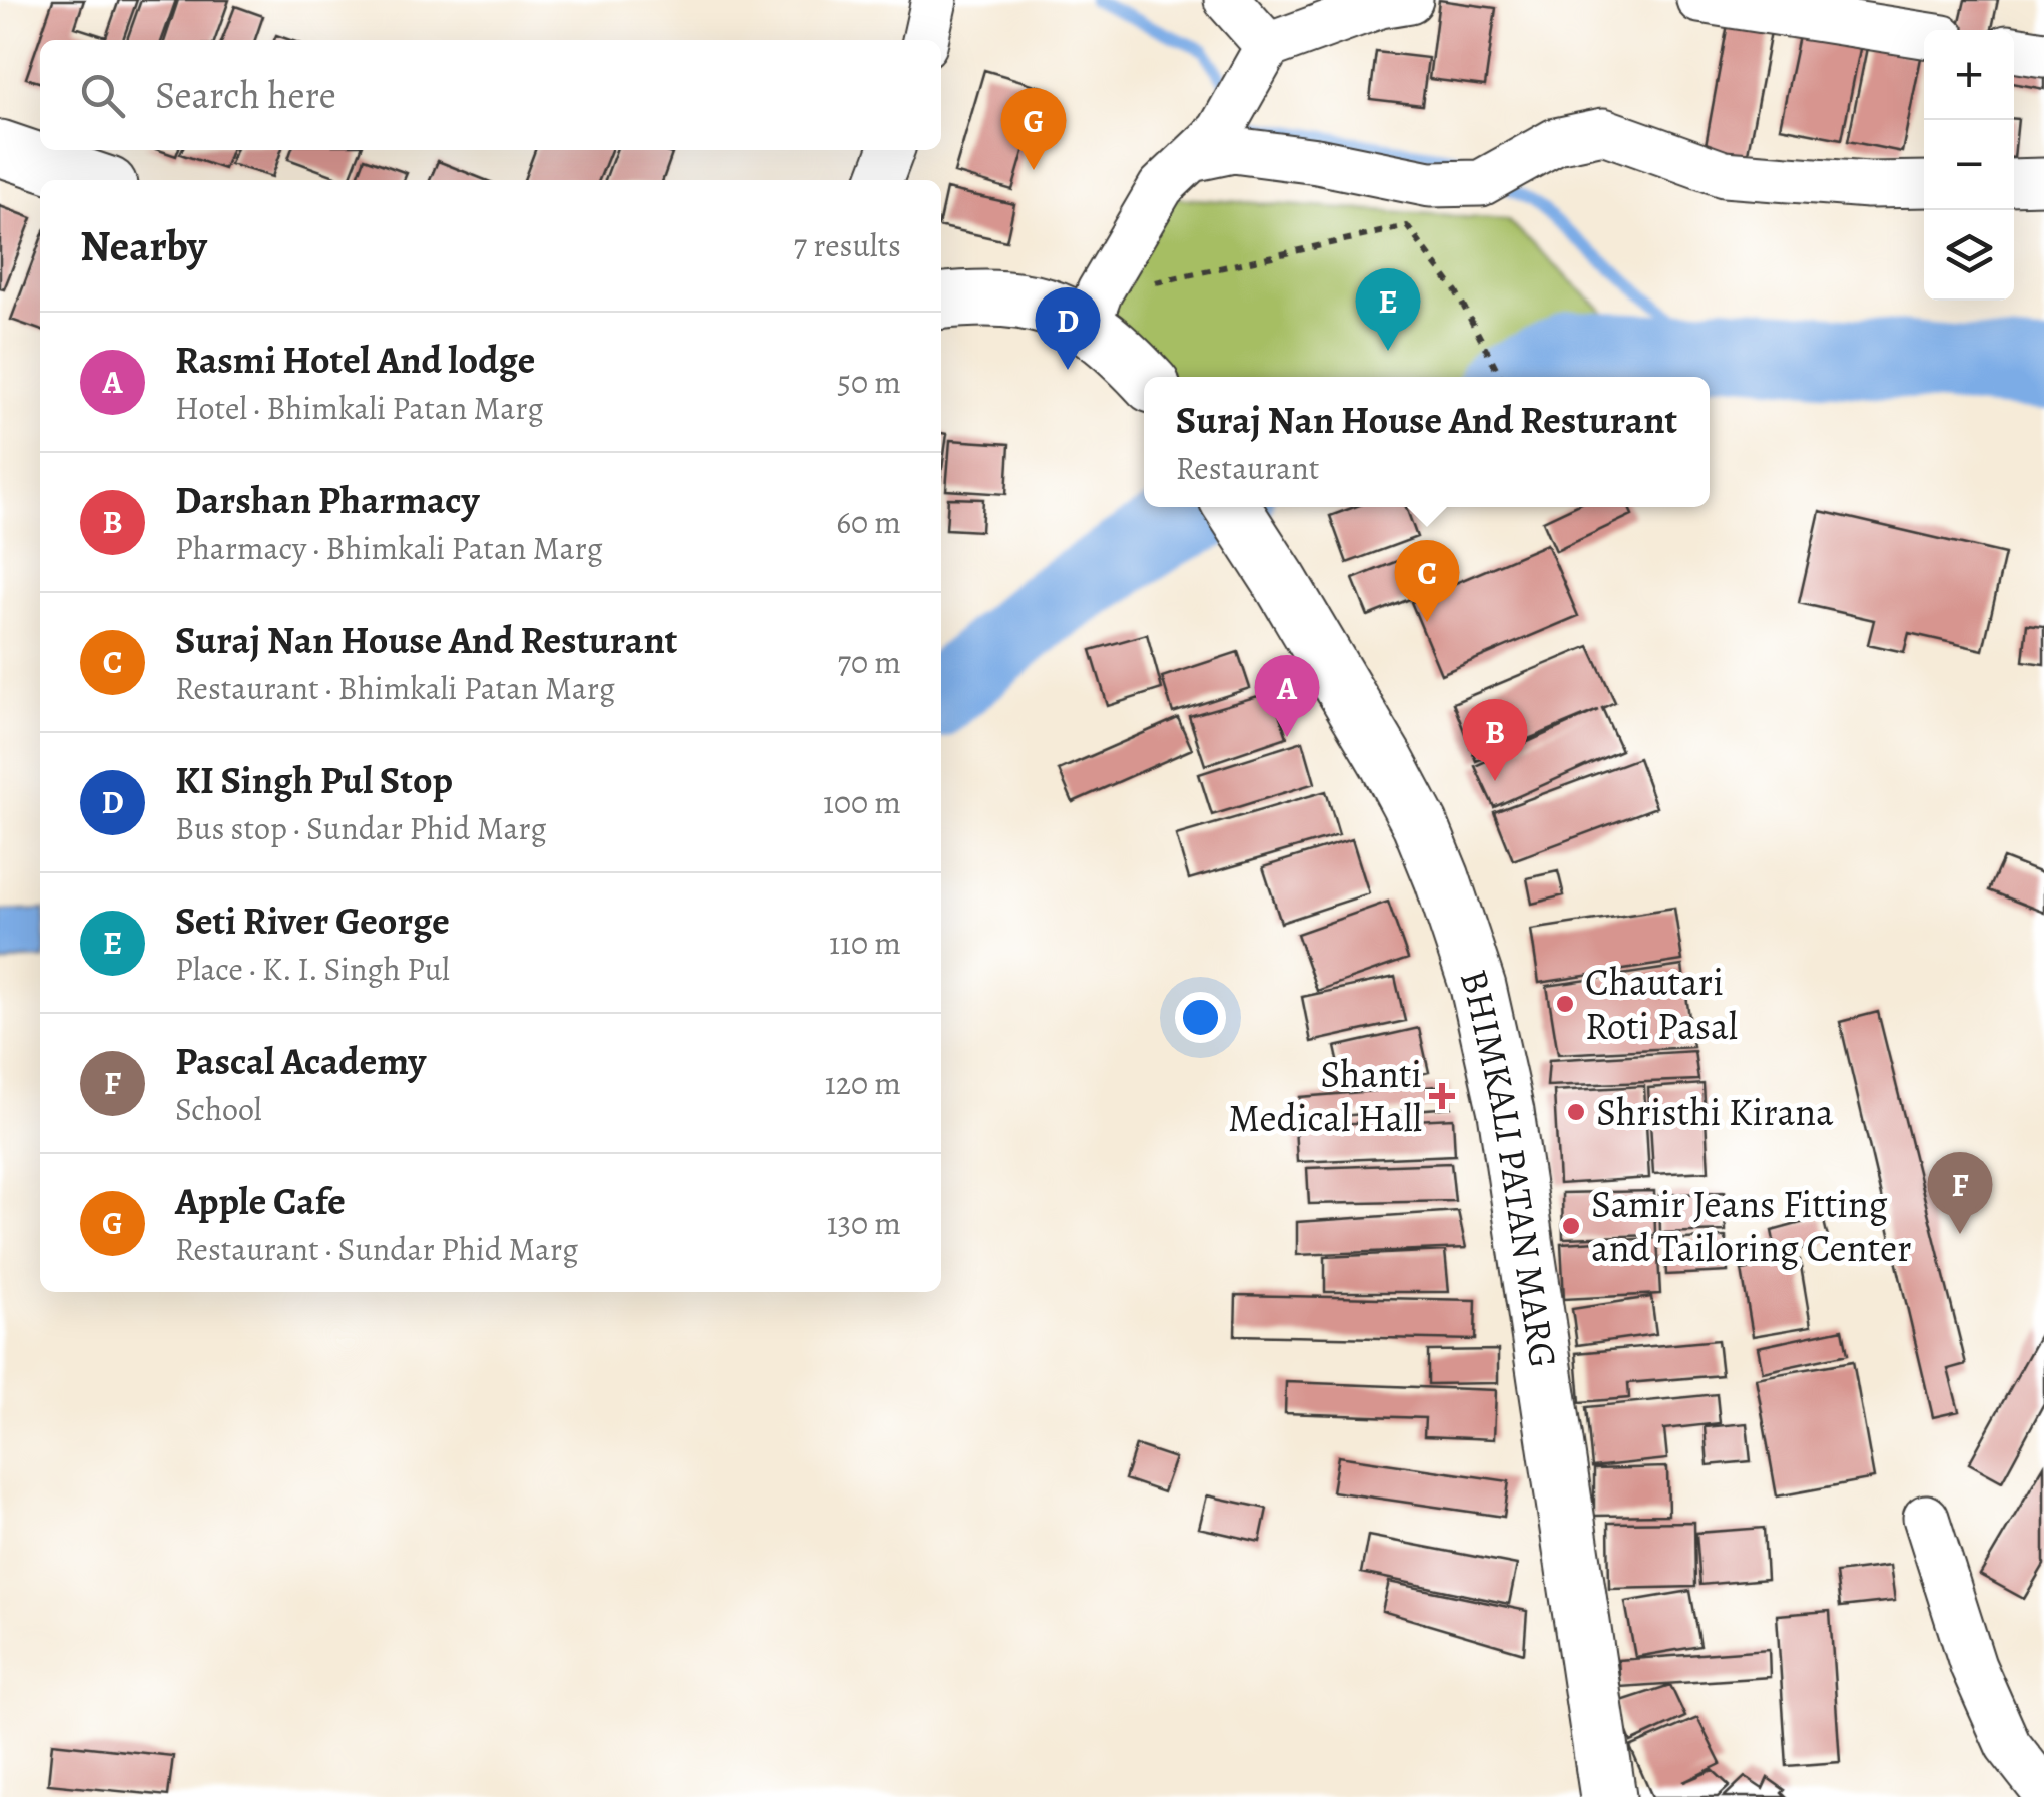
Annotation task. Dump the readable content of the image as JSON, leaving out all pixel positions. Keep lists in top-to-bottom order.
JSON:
{
  "streets": {
    "main road": ["BHIMKALI PATAN MARG"]
  },
  "places": {
    "other": ["Chautari Roti Pasal", "Shristhi Kirana", "Samir Jeans Fitting and Tailoring Center"],
    "health": ["Shanti Medical Hall"]
  },
  "page": {
    "map_buttons": ["+", "−"],
    "search": "Search here",
    "pins": [
      "G",
      "E",
      "D",
      "C",
      "A",
      "B",
      "F"
    ],
    "heading": ["Nearby", "7 results"],
    "list": [
      {
        "mark": "A",
        "name": "Rasmi Hotel And lodge",
        "note": "Hotel · Bhimkali Patan Marg",
        "value": "50 m"
      },
      {
        "mark": "B",
        "name": "Darshan Pharmacy",
        "note": "Pharmacy · Bhimkali Patan Marg",
        "value": "60 m"
      },
      {
        "mark": "C",
        "name": "Suraj Nan House And Resturant",
        "note": "Restaurant · Bhimkali Patan Marg",
        "value": "70 m"
      },
      {
        "mark": "D",
        "name": "KI Singh Pul Stop",
        "note": "Bus stop · Sundar Phid Marg",
        "value": "100 m"
      },
      {
        "mark": "E",
        "name": "Seti River George",
        "note": "Place · K. I. Singh Pul",
        "value": "110 m"
      },
      {
        "mark": "F",
        "name": "Pascal Academy",
        "note": "School",
        "value": "120 m"
      },
      {
        "mark": "G",
        "name": "Apple Cafe",
        "note": "Restaurant · Sundar Phid Marg",
        "value": "130 m"
      }
    ],
    "popup": ["Suraj Nan House And Resturant", "Restaurant"]
  }
}
